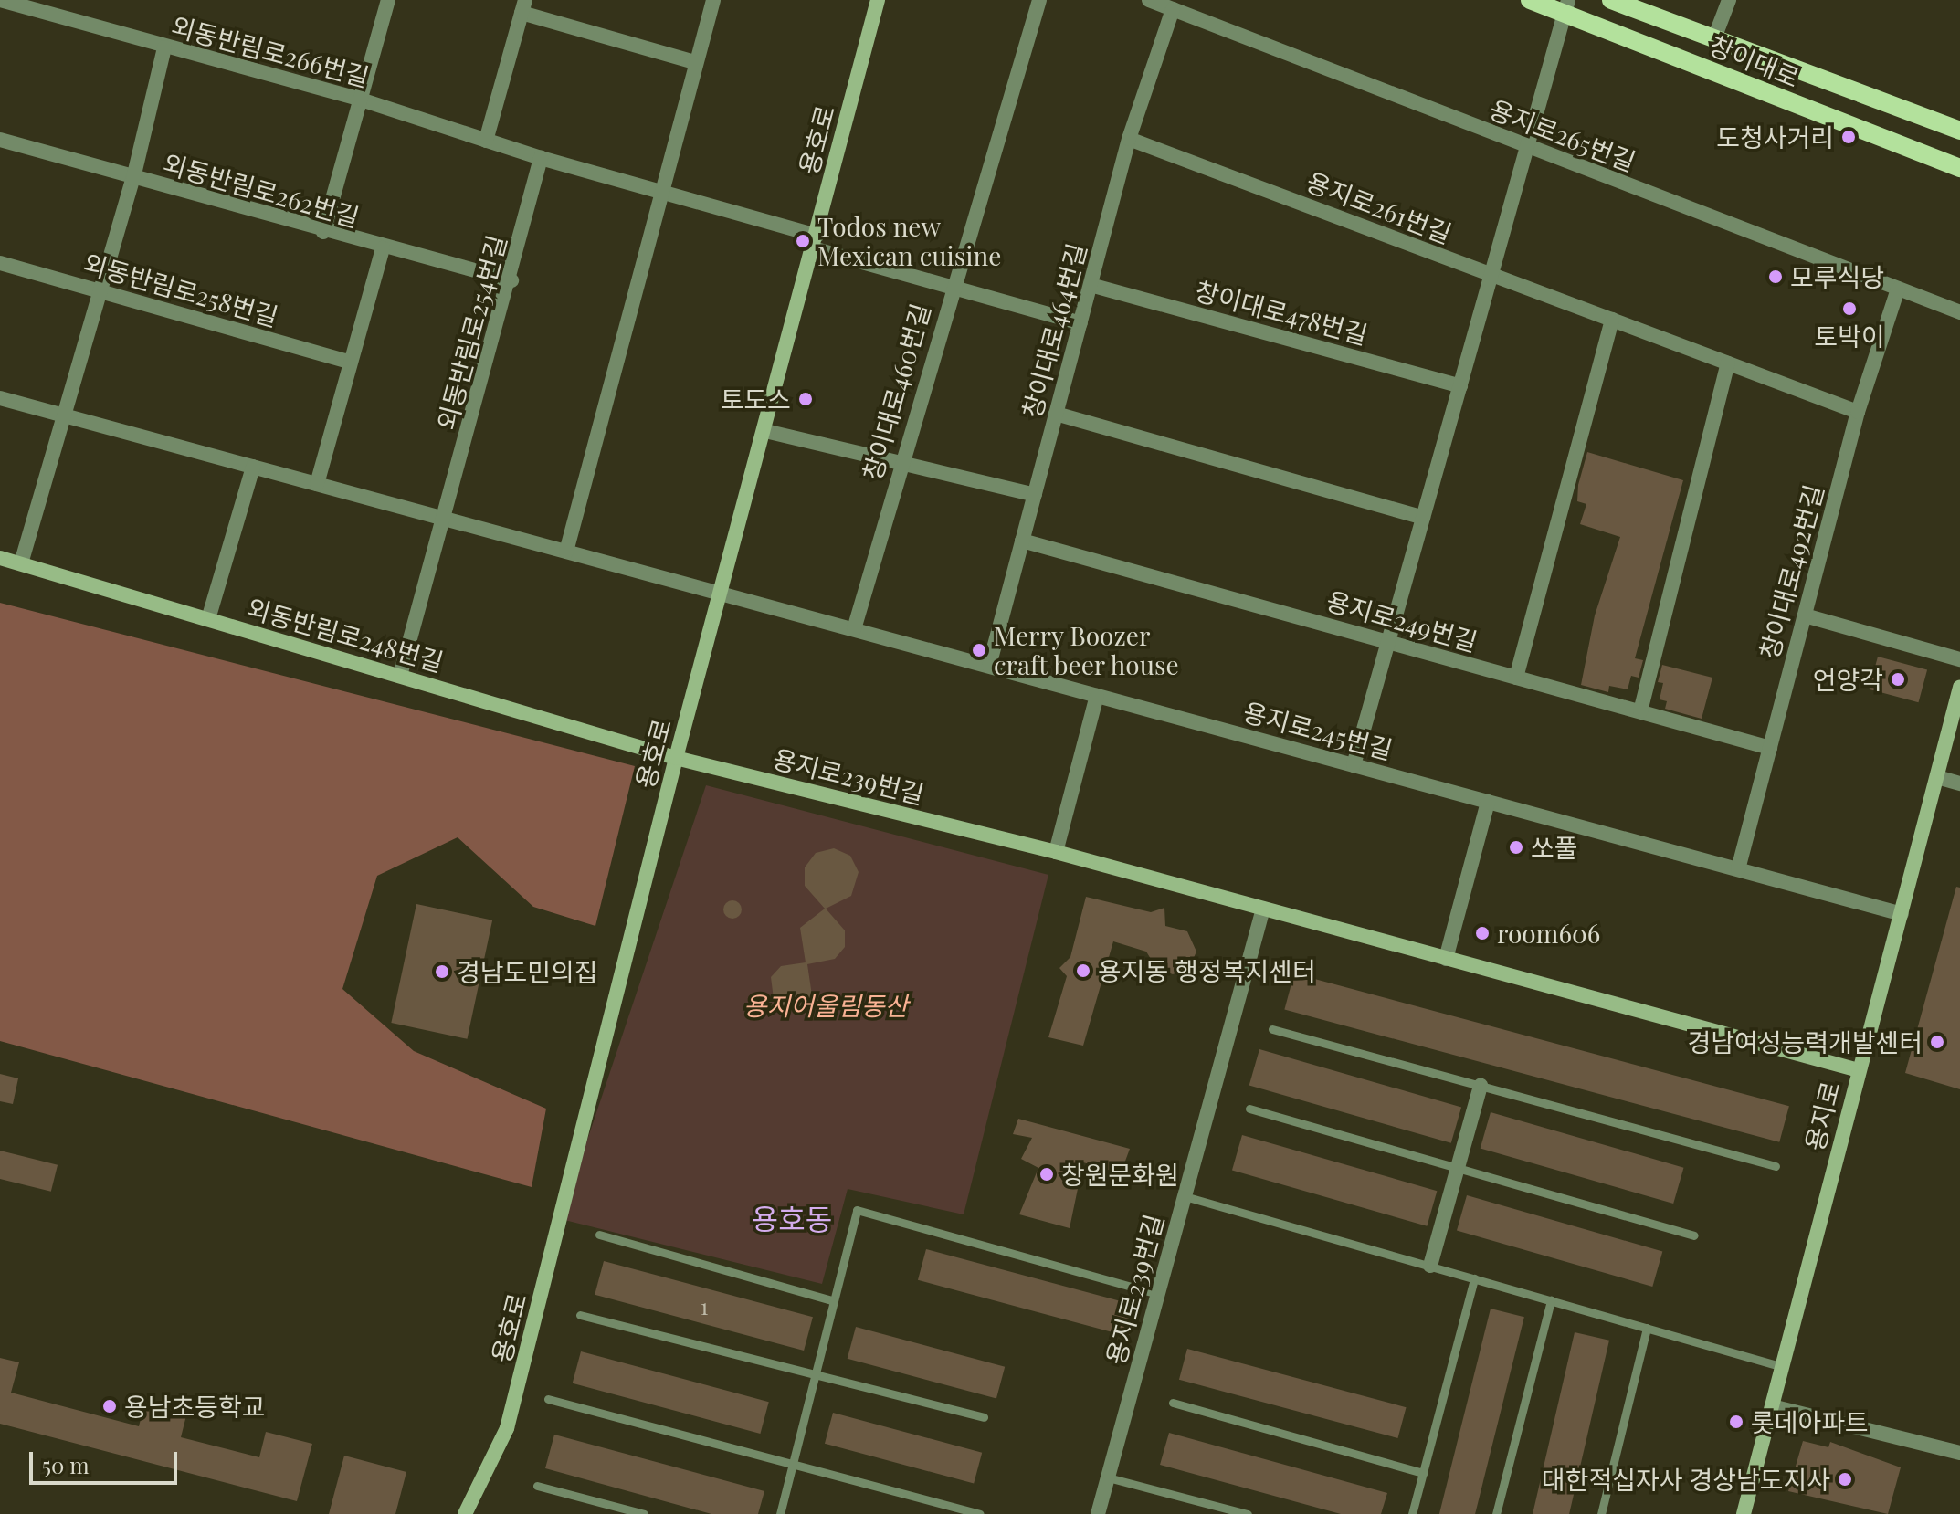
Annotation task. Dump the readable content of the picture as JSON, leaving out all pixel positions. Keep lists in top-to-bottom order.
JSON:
{
  "streets": {
    "main road": ["창이대로"],
    "street": [
      "외동반림로266번길",
      "용지로265번길",
      "용호로",
      "외동반림로262번길",
      "용지로261번길",
      "외동반림로258번길",
      "창이대로478번길",
      "창이대로464번길",
      "외동반림로254번길",
      "창이대로460번길",
      "창이대로492번길",
      "용지로249번길",
      "외동반림로248번길",
      "용지로245번길",
      "용지로239번길",
      "용지로"
    ]
  },
  "crossings": [
    ["외동반림로266번길", "용호로"],
    ["외동반림로266번길", "창이대로464번길"],
    ["외동반림로266번길", "외동반림로254번길"],
    ["외동반림로266번길", "창이대로460번길"],
    ["용지로265번길", "창이대로464번길"],
    ["용지로265번길", "창이대로492번길"],
    ["용호로", "외동반림로248번길"],
    ["용호로", "용지로245번길"],
    ["용호로", "용지로239번길"],
    ["외동반림로262번길", "외동반림로254번길"],
    ["용지로261번길", "창이대로464번길"],
    ["용지로261번길", "창이대로492번길"],
    ["창이대로478번길", "창이대로464번길"],
    ["창이대로464번길", "용지로249번길"],
    ["창이대로464번길", "용지로245번길"],
    ["외동반림로254번길", "외동반림로248번길"],
    ["창이대로460번길", "용지로245번길"],
    ["창이대로492번길", "용지로249번길"],
    ["창이대로492번길", "용지로245번길"],
    ["외동반림로248번길", "용지로239번길"],
    ["용지로245번길", "용지로"],
    ["용지로239번길", "용지로"]
  ],
  "districts": ["용호동"],
  "parks": ["용지어울림동산"],
  "places": [
    "도청사거리",
    "Todos new Mexican cuisine",
    "모루식당",
    "토박이",
    "토도스",
    "Merry Boozer craft beer house",
    "언양각",
    "쏘풀",
    "room606",
    "용지동 행정복지센터",
    "경남도민의집",
    "경남여성능력개발센터",
    "창원문화원",
    "용남초등학교",
    "롯데아파트",
    "대한적십자사 경상남도지사"
  ],
  "house_numbers": ["1"],
  "scale_bar": "50 m"
}
